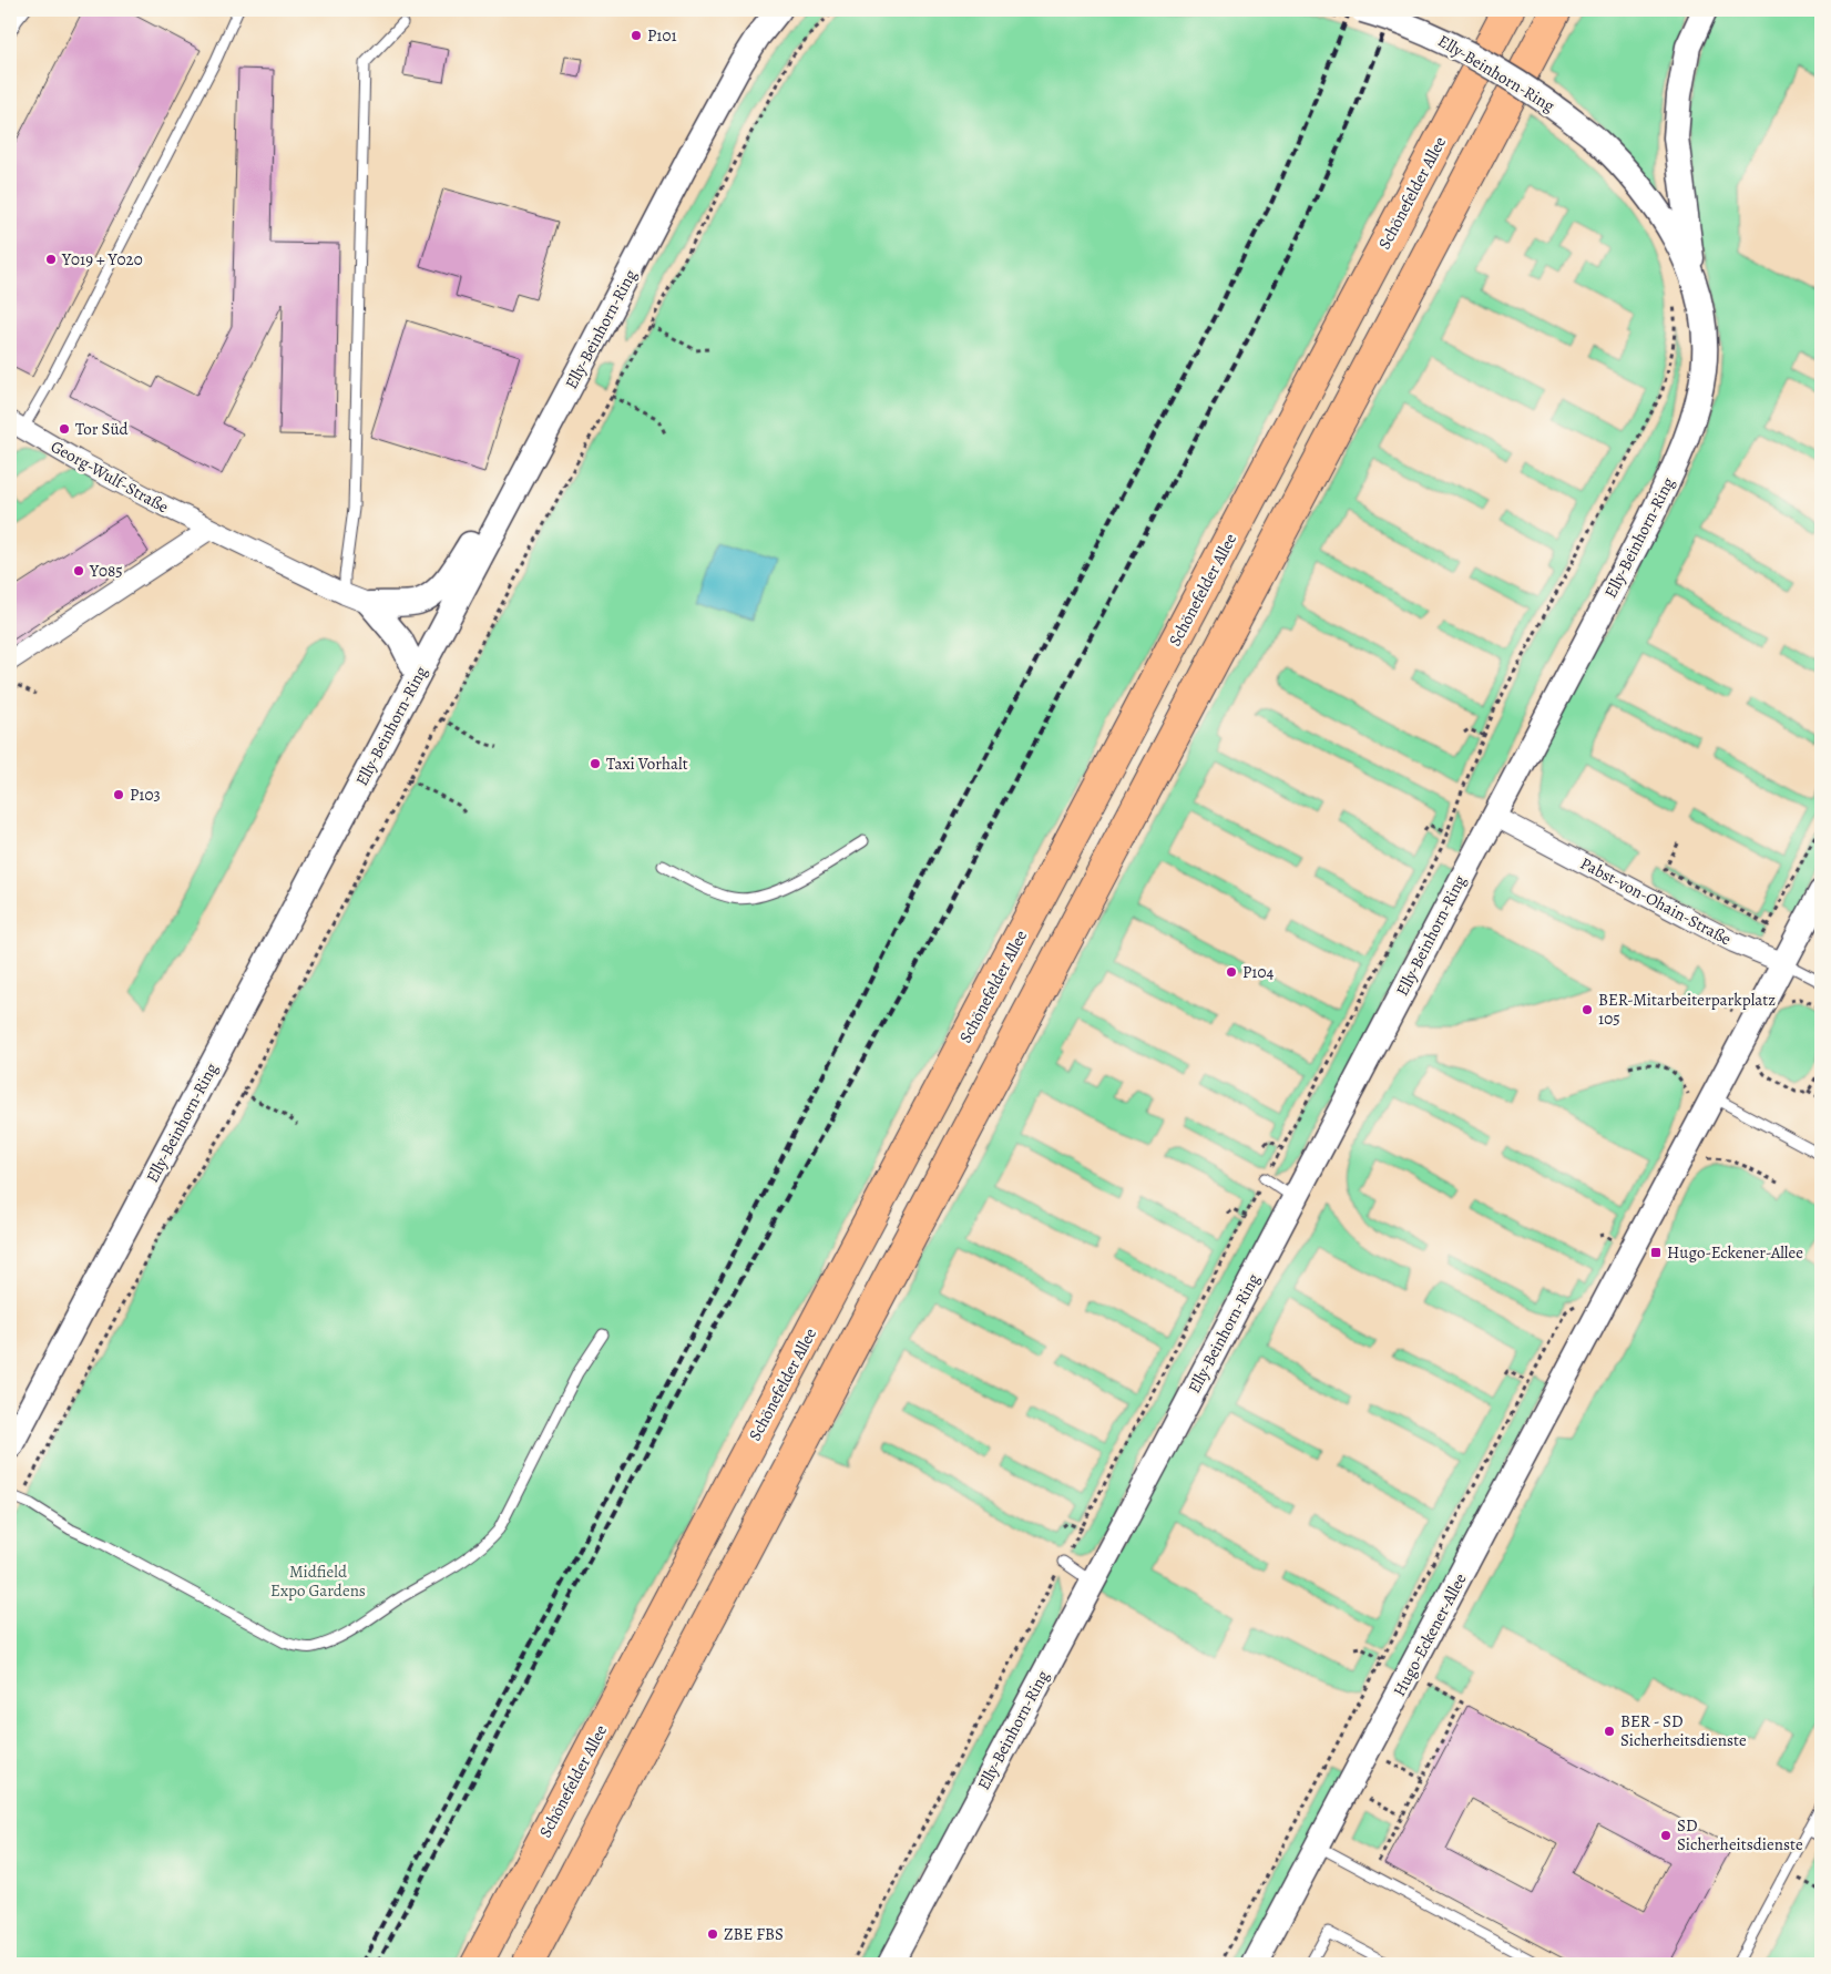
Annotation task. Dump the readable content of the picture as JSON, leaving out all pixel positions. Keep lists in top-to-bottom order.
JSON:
{
  "streets": {
    "highway": ["Schönefelder Allee"],
    "street": [
      "Elly-Beinhorn-Ring",
      "Georg-Wulf-Straße",
      "Pabst-von-Ohain-Straße",
      "Hugo-Eckener-Allee"
    ]
  },
  "crossings": [
    ["Elly-Beinhorn-Ring", "Pabst-von-Ohain-Straße"],
    ["Pabst-von-Ohain-Straße", "Hugo-Eckener-Allee"]
  ],
  "parks": ["Midfield Expo Gardens"],
  "places": {
    "other": [
      "P101",
      "Y019 + Y020",
      "Tor Süd",
      "Y085",
      "Taxi Vorhalt",
      "P103",
      "P104",
      "BER-Mitarbeiterparkplatz 105",
      "BER - SD Sicherheitsdienste",
      "SD Sicherheitsdienste",
      "ZBE FBS"
    ],
    "transit": ["Hugo-Eckener-Allee"]
  }
}
